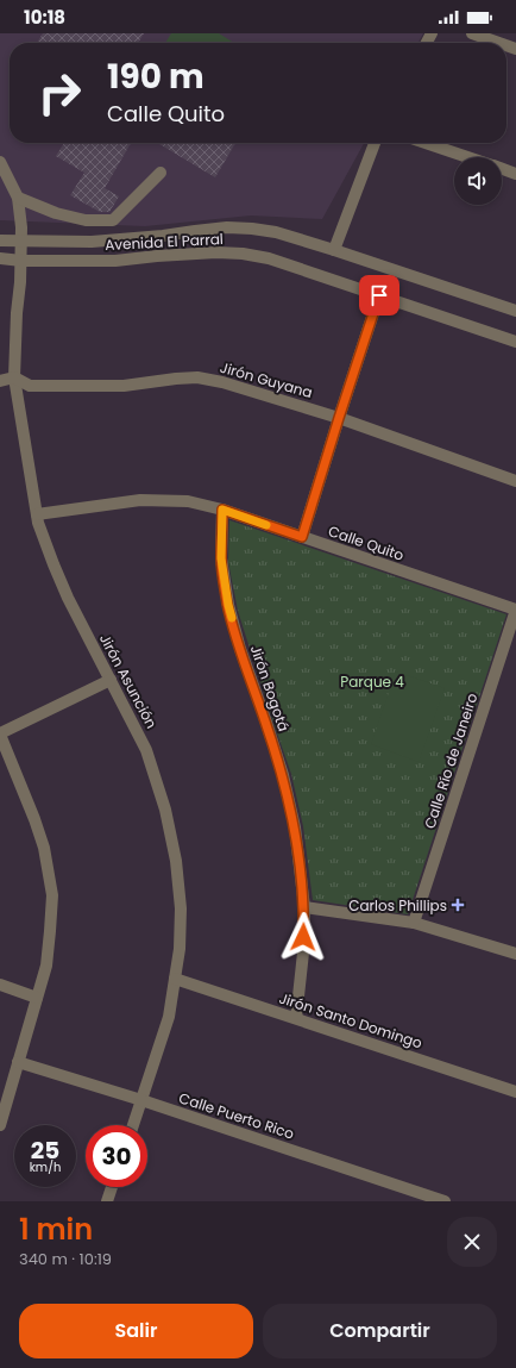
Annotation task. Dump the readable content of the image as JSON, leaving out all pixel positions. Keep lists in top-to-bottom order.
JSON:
{
  "streets": {
    "street": [
      "Avenida El Parral",
      "Jirón Guyana",
      "Calle Quito",
      "Jirón Asunción",
      "Jirón Bogotá",
      "Calle Río de Janeiro",
      "Jirón Santo Domingo",
      "Calle Puerto Rico"
    ]
  },
  "crossings": [
    ["Avenida El Parral", "Jirón Asunción"],
    ["Jirón Guyana", "Jirón Asunción"],
    ["Calle Quito", "Jirón Asunción"],
    ["Calle Quito", "Jirón Bogotá"],
    ["Calle Quito", "Calle Río de Janeiro"],
    ["Jirón Asunción", "Jirón Santo Domingo"],
    ["Jirón Asunción", "Calle Puerto Rico"],
    ["Jirón Bogotá", "Jirón Santo Domingo"]
  ],
  "parks": ["Parque 4"],
  "places": {
    "health": ["Carlos Phillips"]
  },
  "page": {
    "status": "10:18",
    "turn": ["190 m", "Calle Quito"],
    "speed": "25 km/h",
    "limit": "30",
    "heading": ["1 min", "340 m · 10:19"],
    "buttons": ["Salir", "Compartir"]
  }
}
